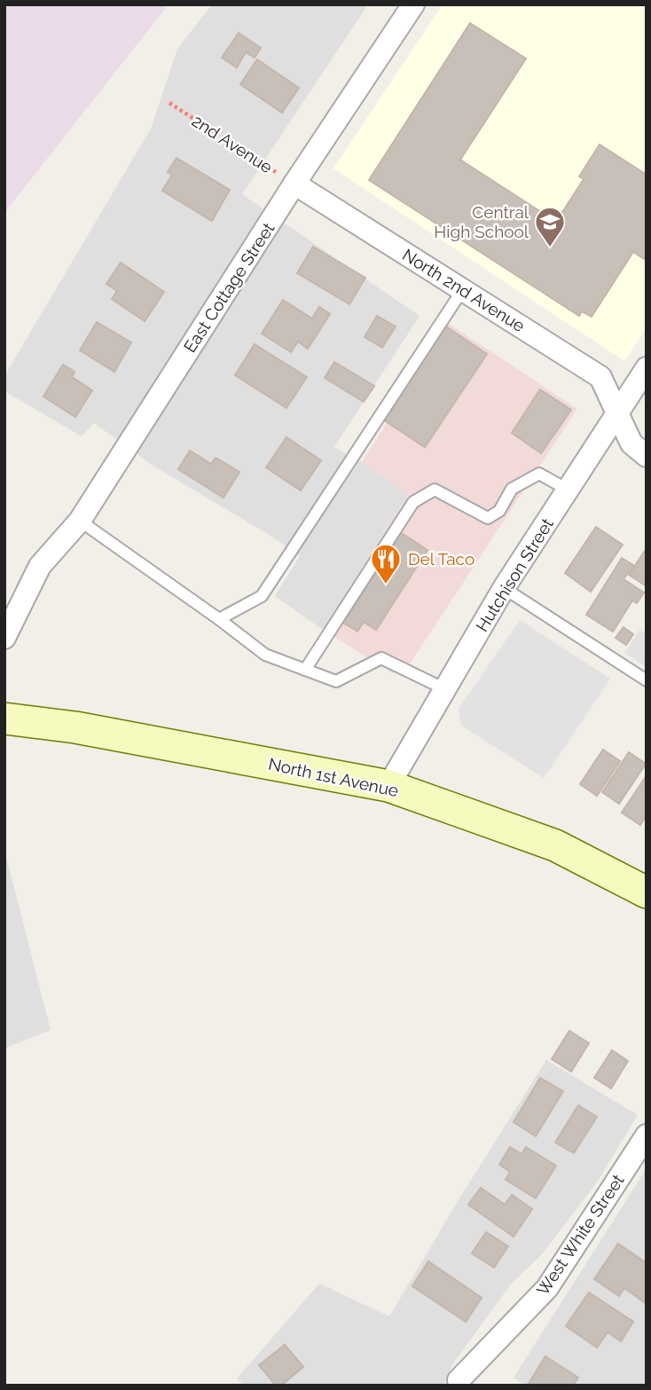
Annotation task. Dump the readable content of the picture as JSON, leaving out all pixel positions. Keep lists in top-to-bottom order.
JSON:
{
  "streets": {
    "main road": ["North 1st Avenue"],
    "street": [
      "East Cottage Street",
      "North 2nd Avenue",
      "Hutchison Street",
      "West White Street"
    ],
    "path": ["2nd Avenue"]
  },
  "crossings": [
    ["2nd Avenue", "East Cottage Street"],
    ["2nd Avenue", "North 2nd Avenue"],
    ["East Cottage Street", "North 2nd Avenue"],
    ["North 2nd Avenue", "Hutchison Street"],
    ["Hutchison Street", "North 1st Avenue"]
  ],
  "places": {
    "school or university": ["Central High School"],
    "restaurant": ["Del Taco"]
  }
}
